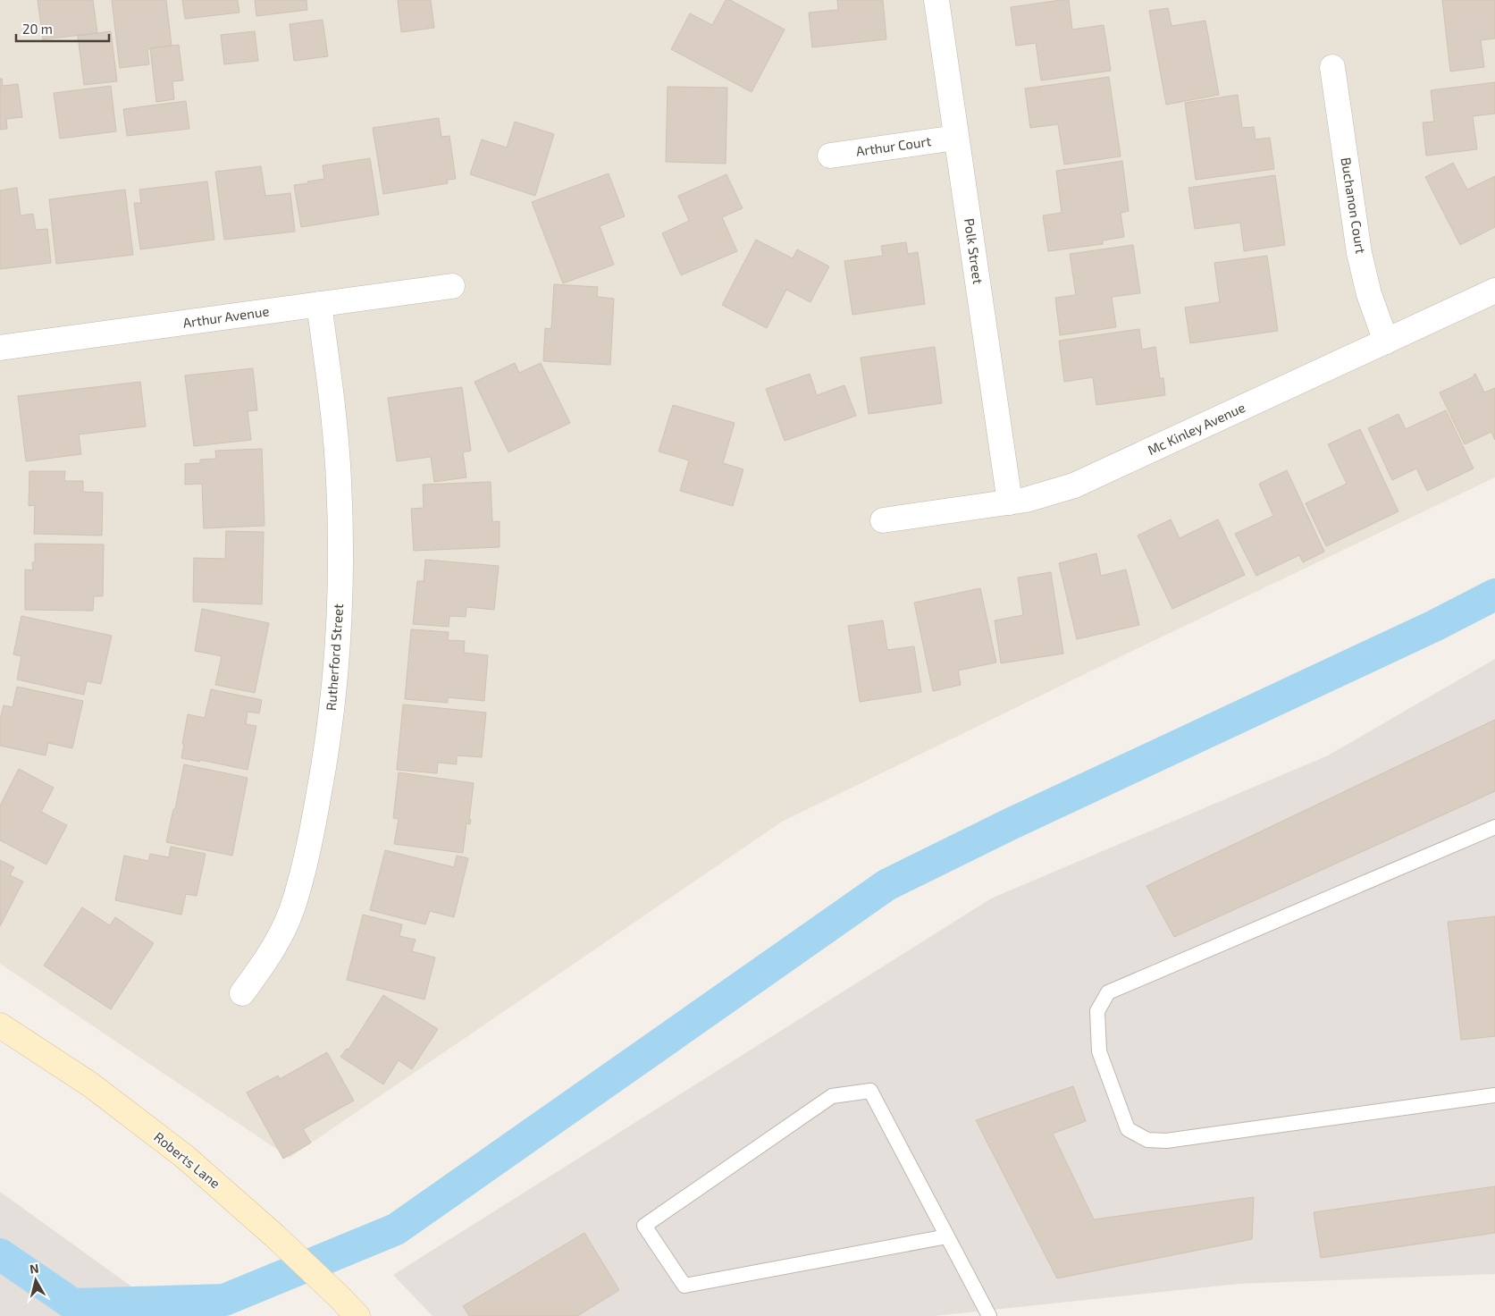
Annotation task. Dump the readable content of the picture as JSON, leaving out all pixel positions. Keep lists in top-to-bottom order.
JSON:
{
  "streets": {
    "street": [
      "Arthur Court",
      "Buchanon Court",
      "Polk Street",
      "Arthur Avenue",
      "Mc Kinley Avenue",
      "Rutherford Street",
      "Roberts Lane"
    ]
  },
  "crossings": [
    ["Arthur Court", "Polk Street"],
    ["Buchanon Court", "Mc Kinley Avenue"],
    ["Polk Street", "Mc Kinley Avenue"],
    ["Arthur Avenue", "Rutherford Street"]
  ],
  "scale_bar": "20 m",
  "north": "top"
}
